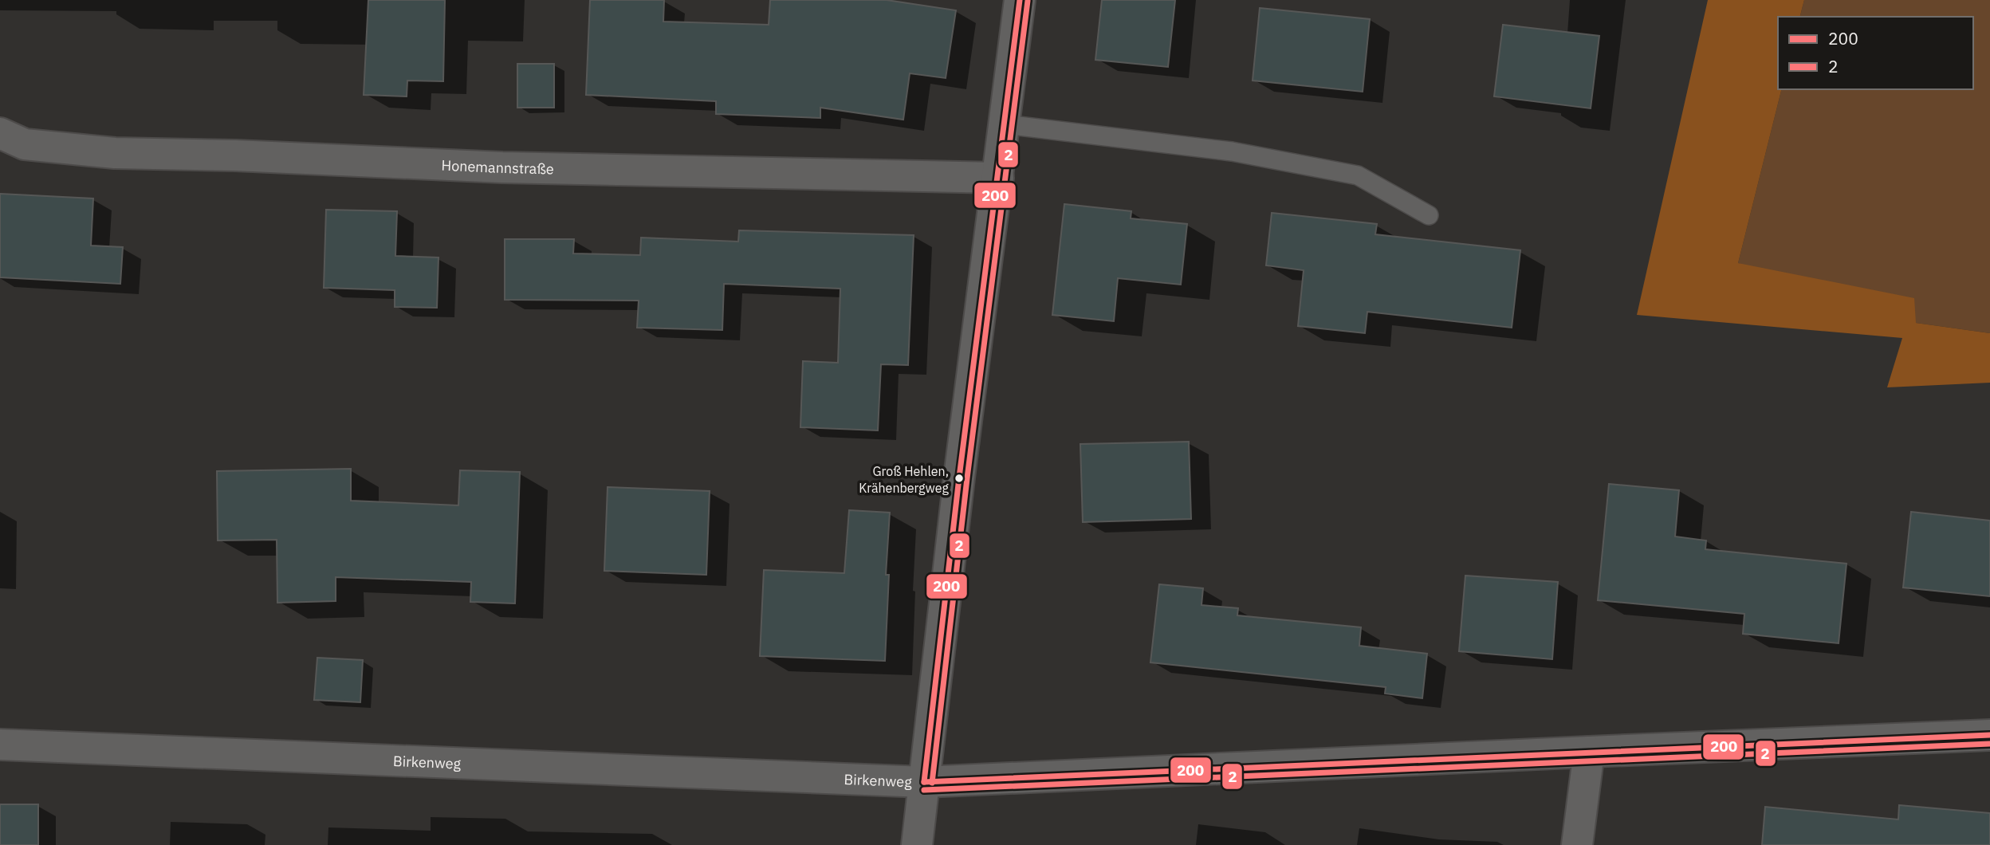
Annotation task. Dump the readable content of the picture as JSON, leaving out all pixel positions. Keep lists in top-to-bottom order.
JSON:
{
  "streets": {
    "street": ["Honemannstraße", "Birkenweg"]
  },
  "places": ["Groß Hehlen, Krähenbergweg"],
  "lines": ["transit line 200", "transit line 2"],
  "legend": ["200", "2"]
}
